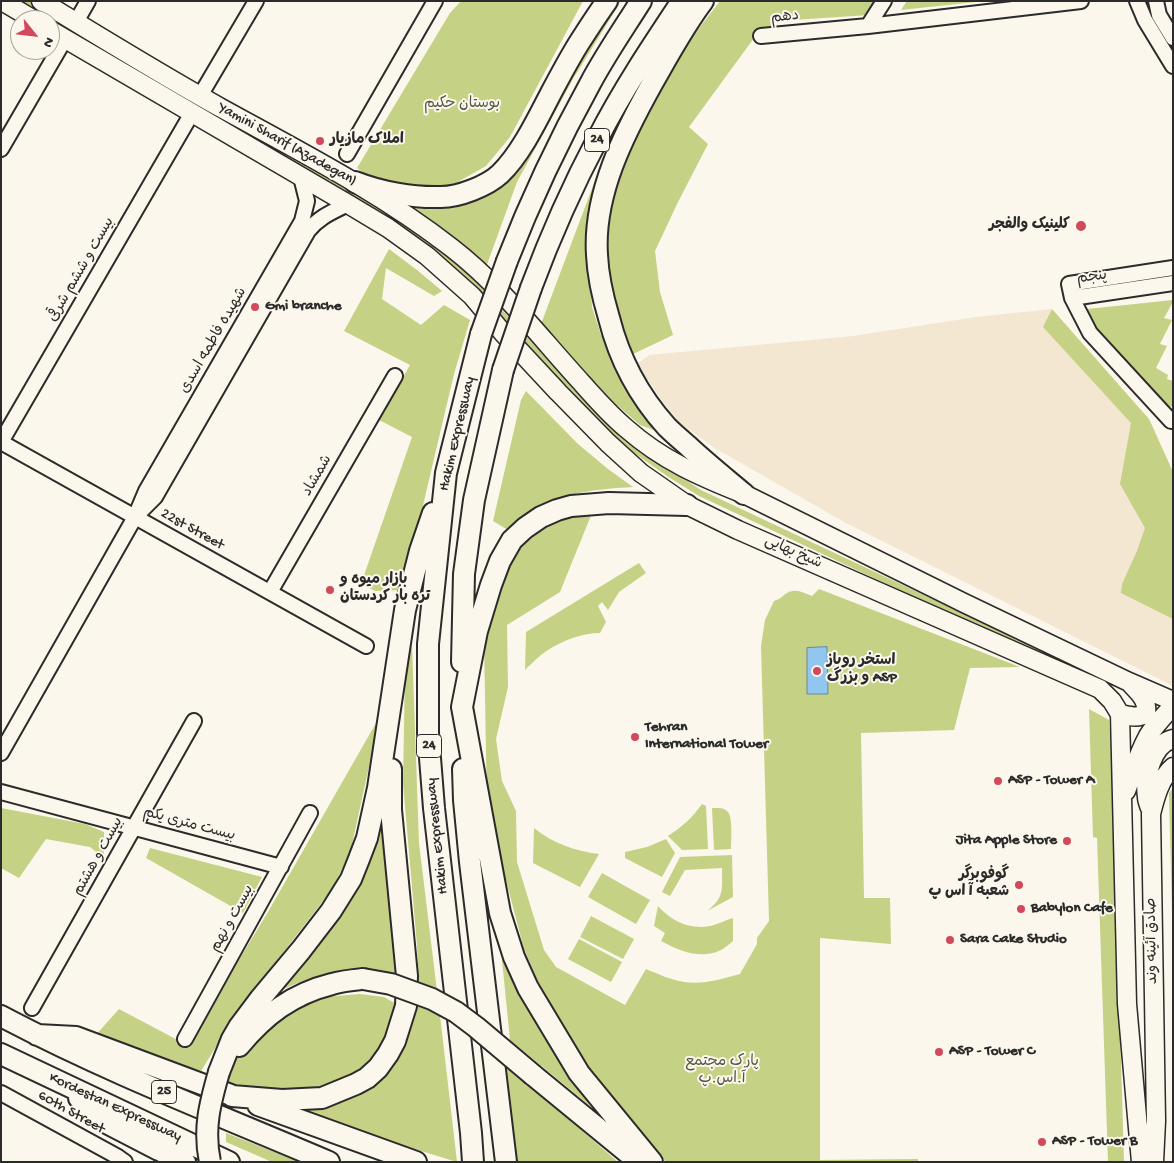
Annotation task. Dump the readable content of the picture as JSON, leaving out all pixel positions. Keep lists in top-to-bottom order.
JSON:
{
  "streets": {
    "highway": [
      "24",
      "Hakim Expressway",
      "25",
      "Kordestan Expressway"
    ],
    "main road": ["Yamini Sharif (Azadegan)", "شیخ بهایی", "صادق آئینه وند"],
    "street": [
      "دهم",
      "بیست و ششم شرقی",
      "پنجم",
      "شهیده فاطمه اسدی",
      "شمشاد",
      "22st Street",
      "بیست متری یکم",
      "بیست و هشتم",
      "بیست و نهم",
      "60th Street"
    ]
  },
  "crossings": [
    ["Yamini Sharif (Azadegan)", "بیست و ششم شرقی"],
    ["Yamini Sharif (Azadegan)", "شهیده فاطمه اسدی"],
    ["Yamini Sharif (Azadegan)", "شیخ بهایی"],
    ["بیست و ششم شرقی", "22st Street"],
    ["شهیده فاطمه اسدی", "22st Street"],
    ["شمشاد", "22st Street"],
    ["شیخ بهایی", "صادق آئینه وند"],
    ["بیست متری یکم", "بیست و هشتم"],
    ["بیست متری یکم", "بیست و نهم"]
  ],
  "parks": ["بوستان حکیم", "پارک مجتمع آ.اس.پ"],
  "places": [
    "املاک مازیار",
    "کلینیک والفجر",
    "Gmi branche",
    "بازار میوه و تره بار کردستان",
    "استخر روباز و بزرگ ASP",
    "Tehran International Tower",
    "ASP - Tower A",
    "Jita Apple Store",
    "گوفوبرگر شعبه آ اس پ",
    "Babylon Cafe",
    "Sara Cake Studio",
    "ASP - Tower C",
    "ASP - Tower B"
  ],
  "north": "bottom right"
}
